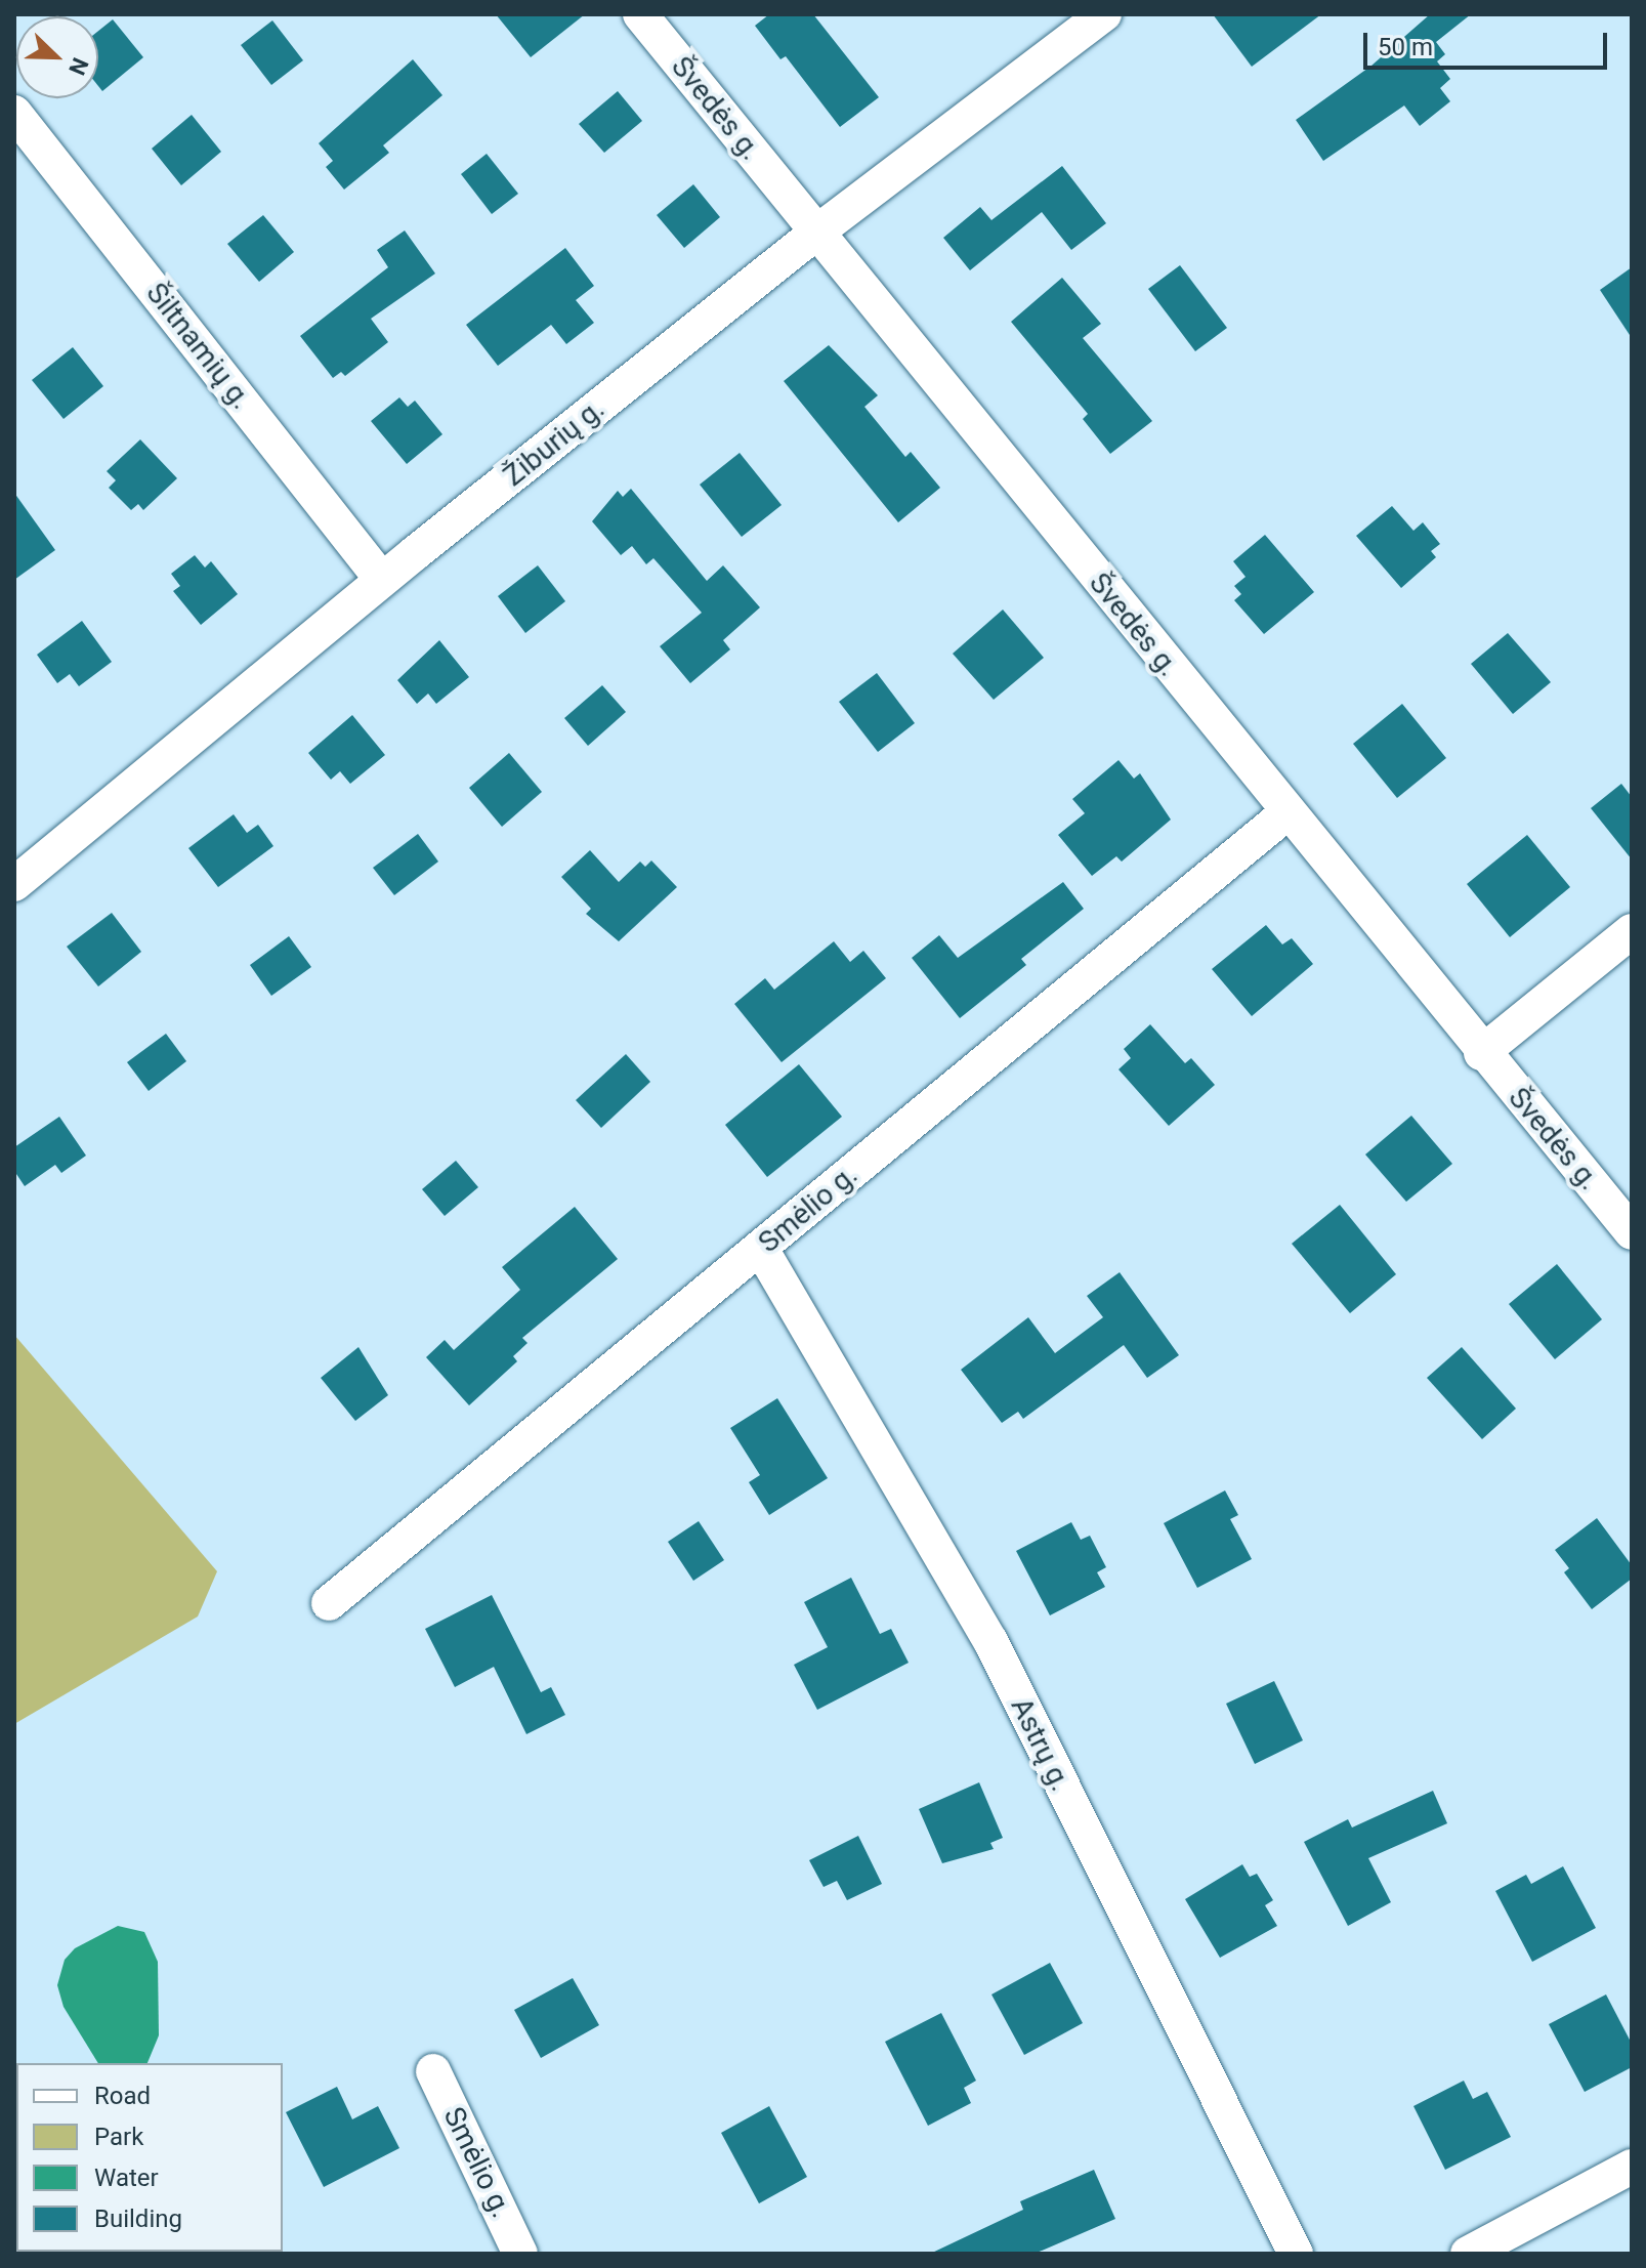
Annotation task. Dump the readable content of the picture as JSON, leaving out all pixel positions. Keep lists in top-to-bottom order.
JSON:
{
  "streets": {
    "street": [
      "Švedės g.",
      "Šiltnamių g.",
      "Žiburių g.",
      "Smėlio g.",
      "Astrų g."
    ]
  },
  "crossings": [
    ["Švedės g.", "Žiburių g."],
    ["Švedės g.", "Smėlio g."],
    ["Šiltnamių g.", "Žiburių g."],
    ["Smėlio g.", "Astrų g."]
  ],
  "legend": [
    "Road",
    "Park",
    "Water",
    "Building"
  ],
  "scale_bar": "50 m",
  "north": "bottom right"
}
